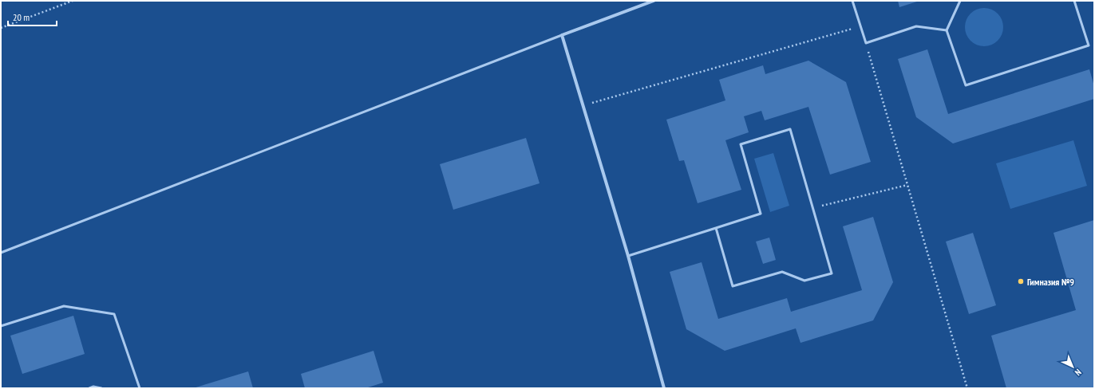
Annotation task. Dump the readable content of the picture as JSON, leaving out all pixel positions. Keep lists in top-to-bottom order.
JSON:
{
  "places": ["Гимназия №9"],
  "scale_bar": "20 m",
  "north": "bottom right"
}
